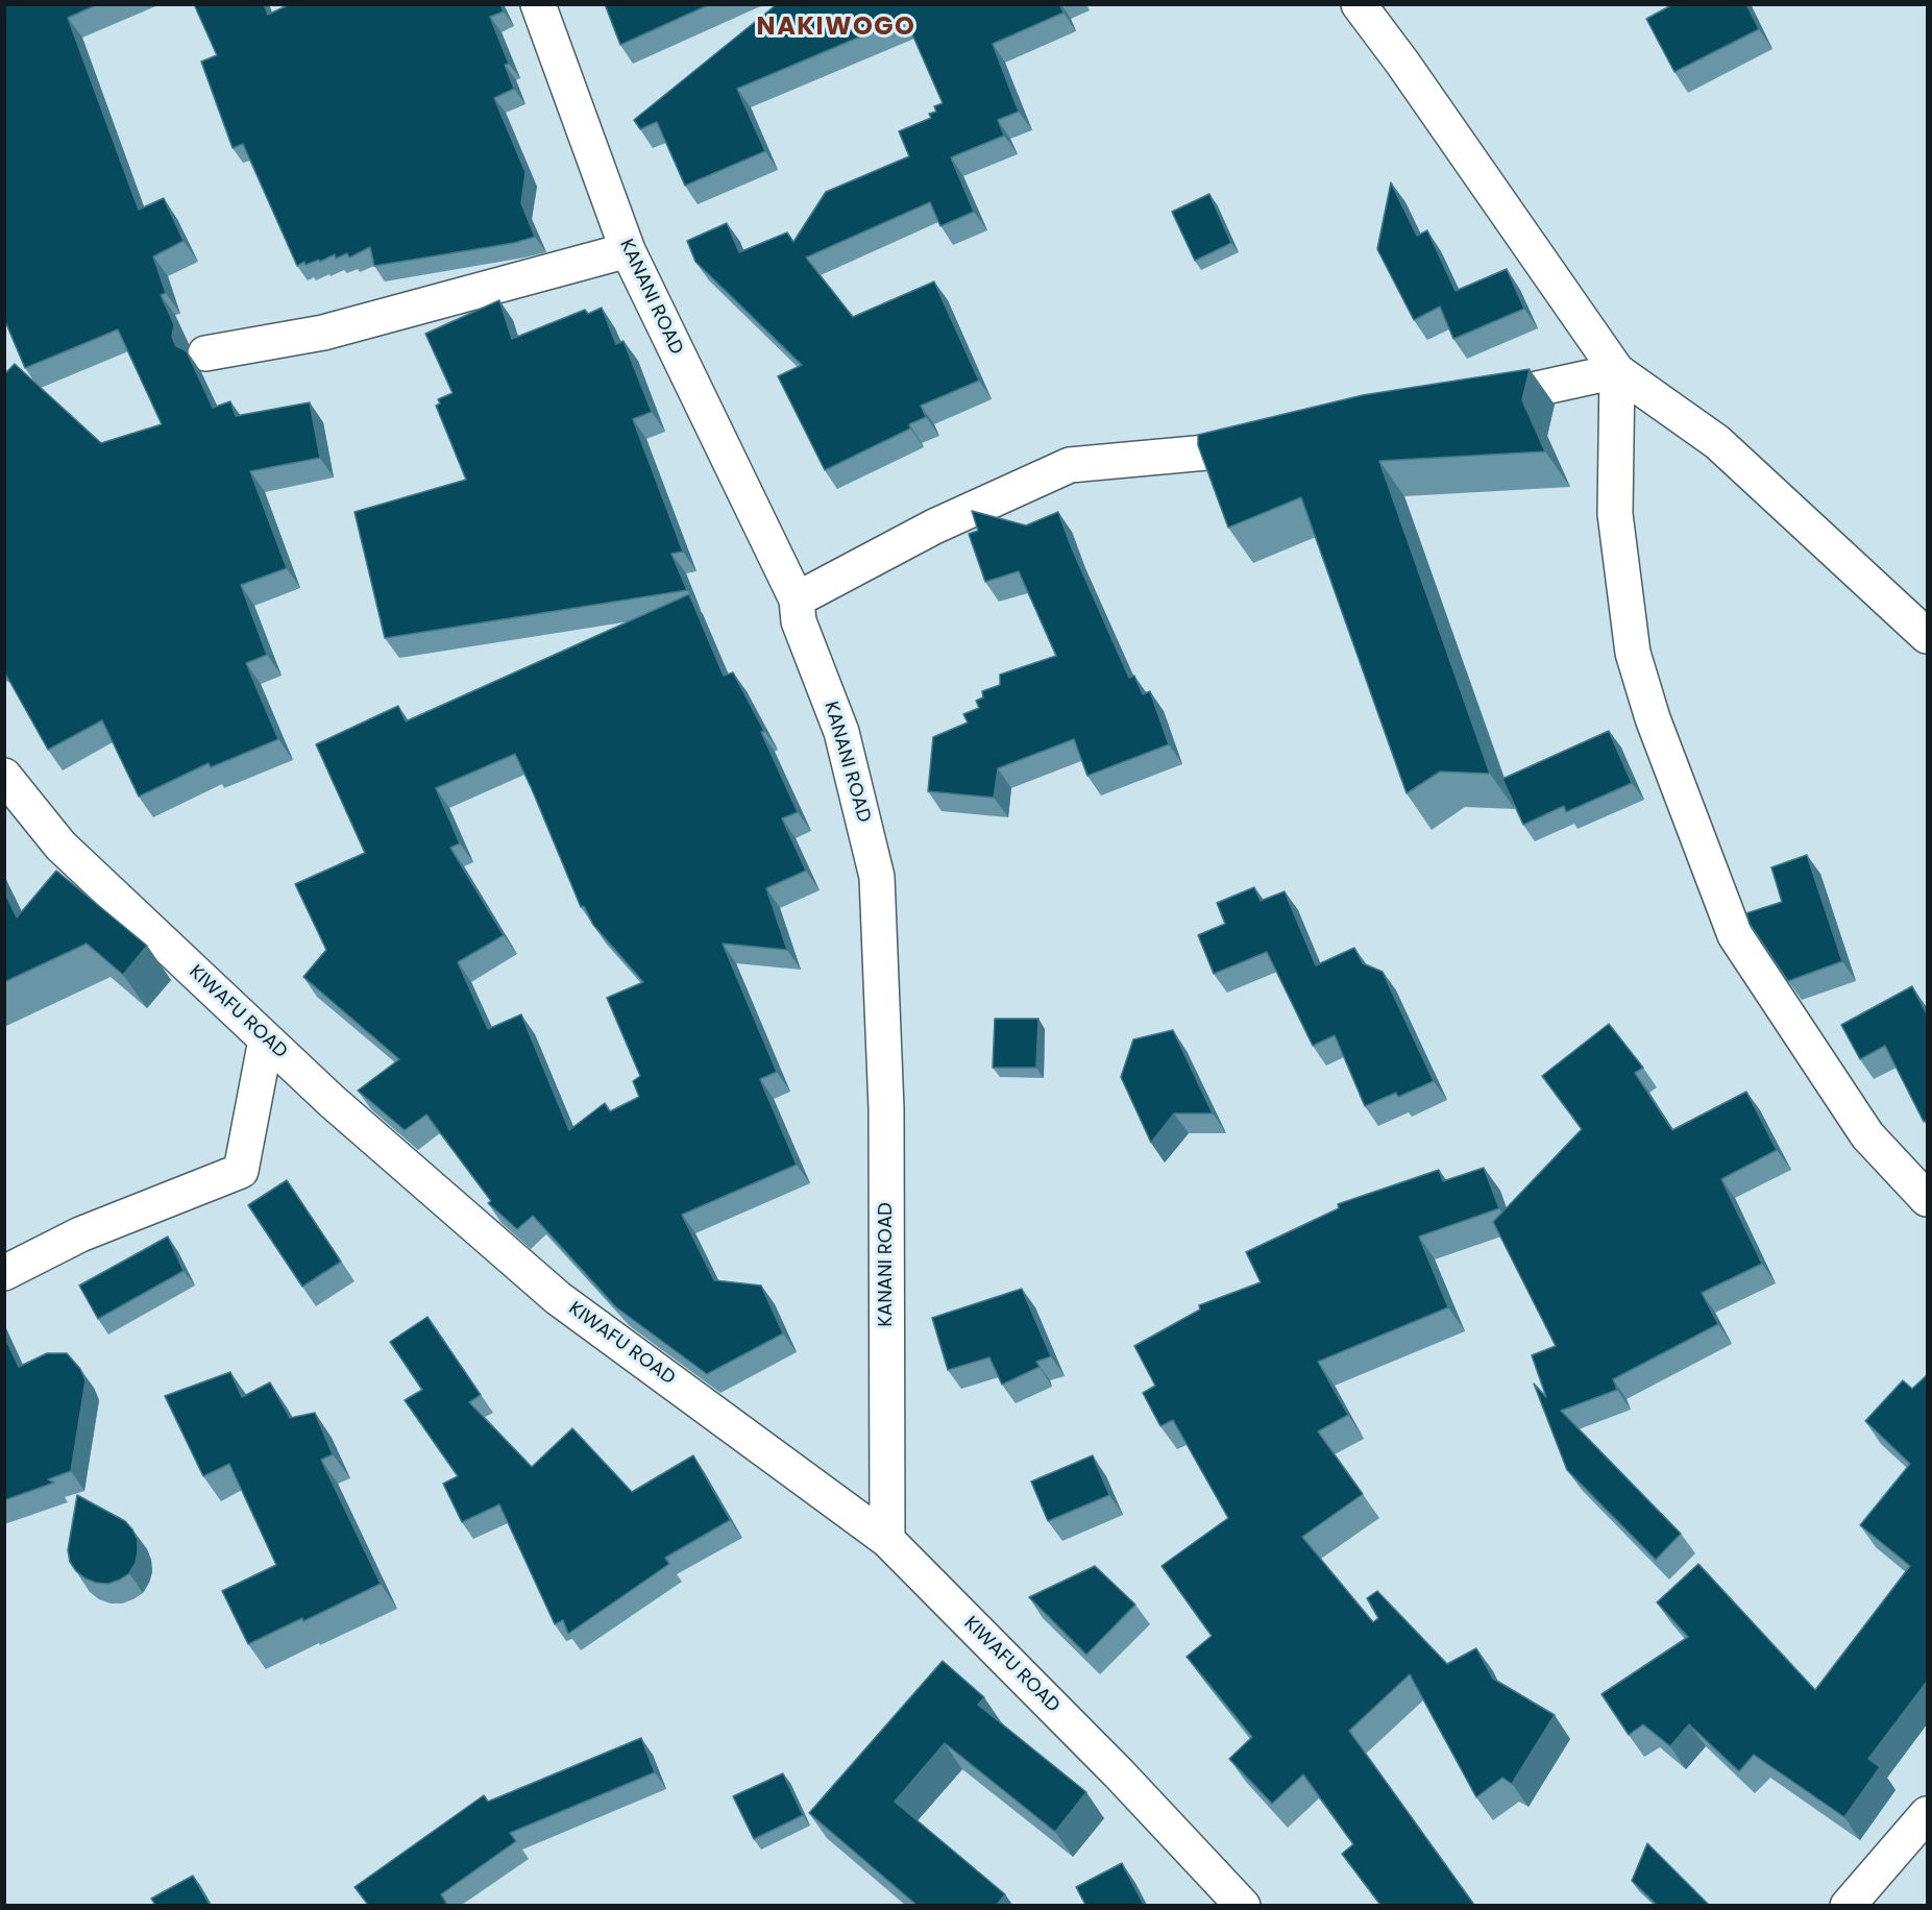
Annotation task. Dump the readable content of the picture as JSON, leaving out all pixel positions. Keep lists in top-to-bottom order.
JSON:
{
  "streets": {
    "street": ["KANANI ROAD", "KIWAFU ROAD"]
  },
  "crossings": [
    ["KANANI ROAD", "KIWAFU ROAD"]
  ],
  "districts": ["NAKIWOGO"]
}
